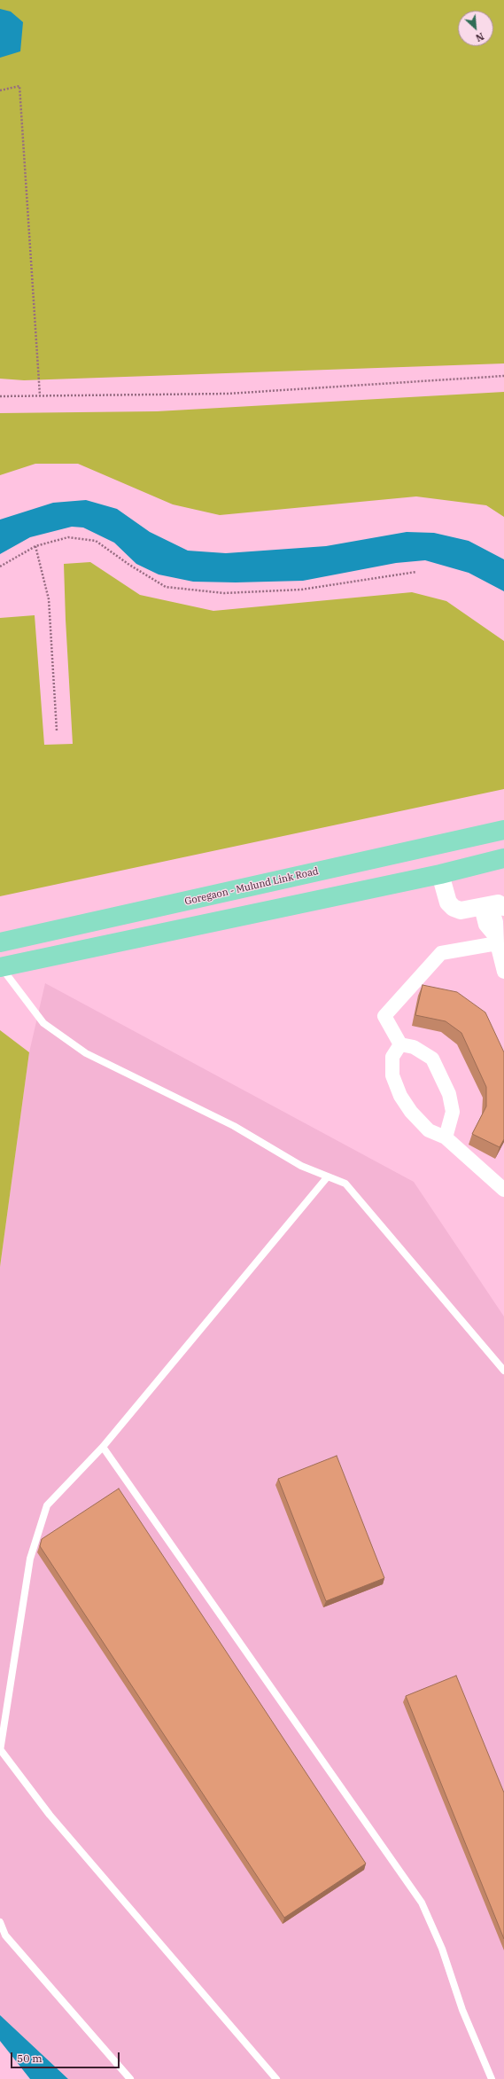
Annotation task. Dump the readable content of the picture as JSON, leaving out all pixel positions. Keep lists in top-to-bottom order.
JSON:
{
  "streets": {
    "main road": ["Goregaon - Mulund Link Road"]
  },
  "scale_bar": "50 m",
  "north": "bottom right"
}
